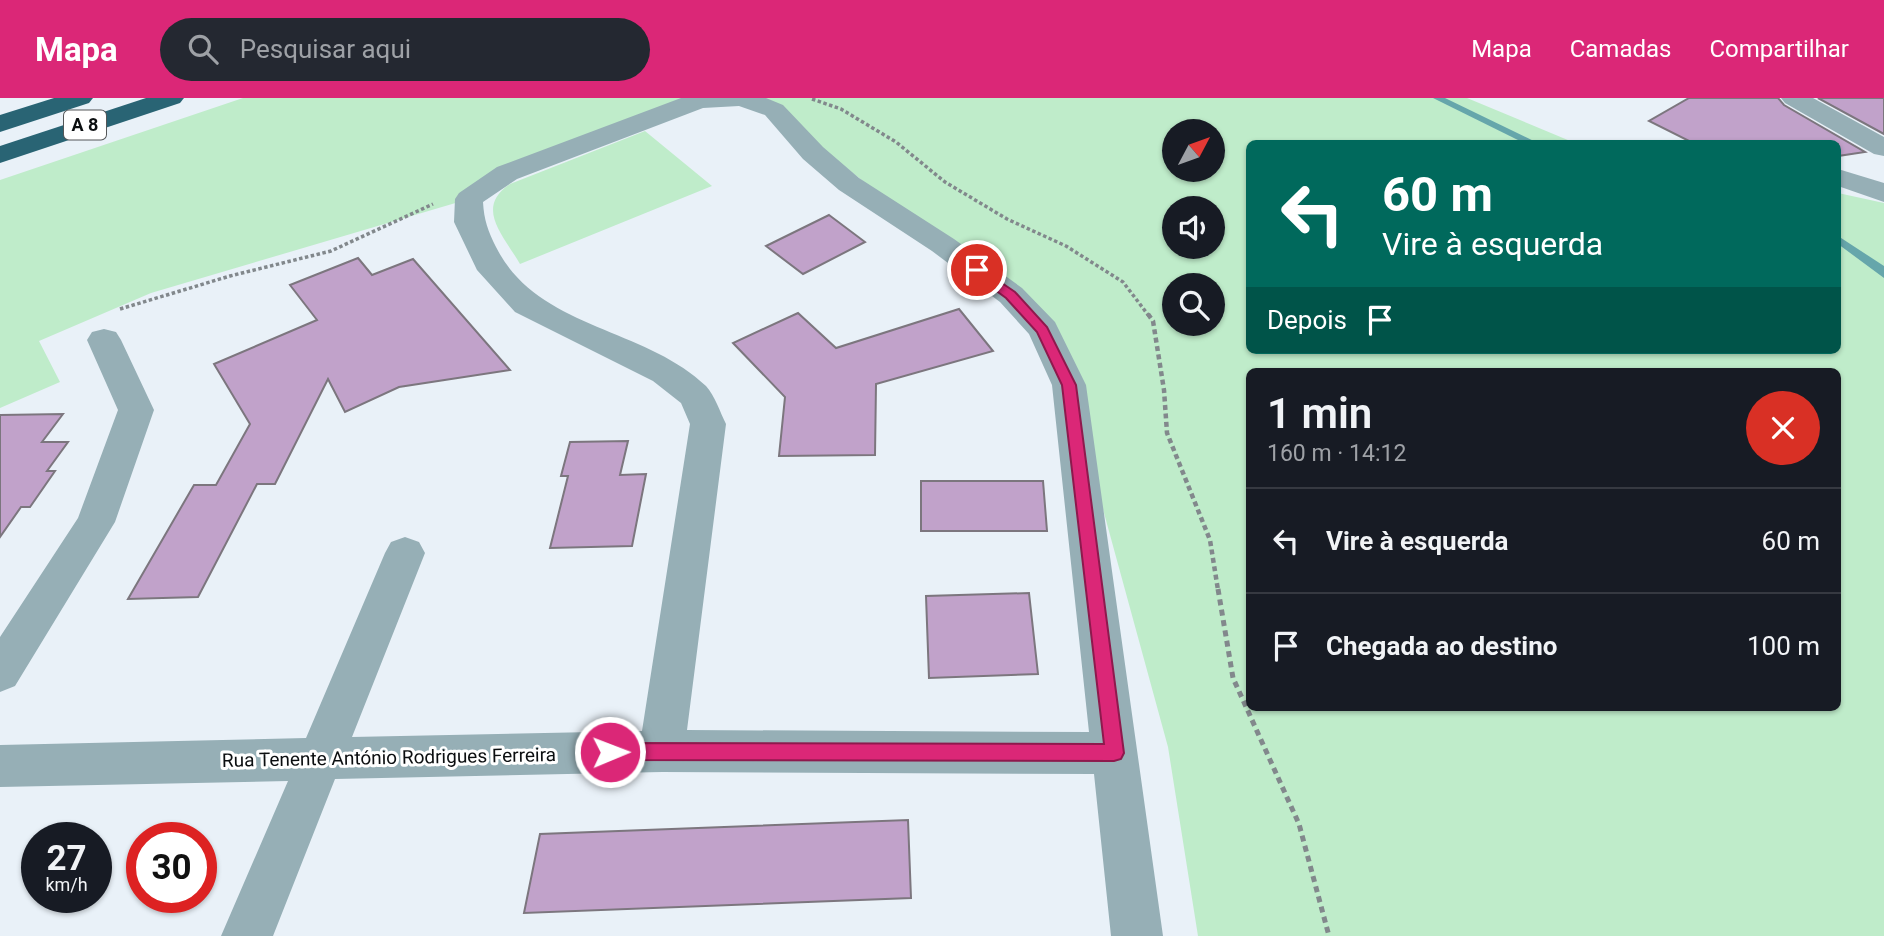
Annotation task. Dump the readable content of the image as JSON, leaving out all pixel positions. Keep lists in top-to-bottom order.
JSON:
{
  "streets": {
    "highway": ["A 8"],
    "street": ["Rua Tenente António Rodrigues Ferreira"]
  },
  "north": "top right",
  "page": {
    "header": "Mapa",
    "search": "Pesquisar aqui",
    "nav": ["Mapa", "Camadas", "Compartilhar"],
    "turn": ["60 m", "Vire à esquerda"],
    "then": "Depois",
    "heading": ["1 min", "160 m · 14:12"],
    "list": [
      {
        "name": "Vire à esquerda",
        "value": "60 m"
      },
      {
        "name": "Chegada ao destino",
        "value": "100 m"
      }
    ],
    "speed": "27 km/h",
    "limit": "30"
  }
}
